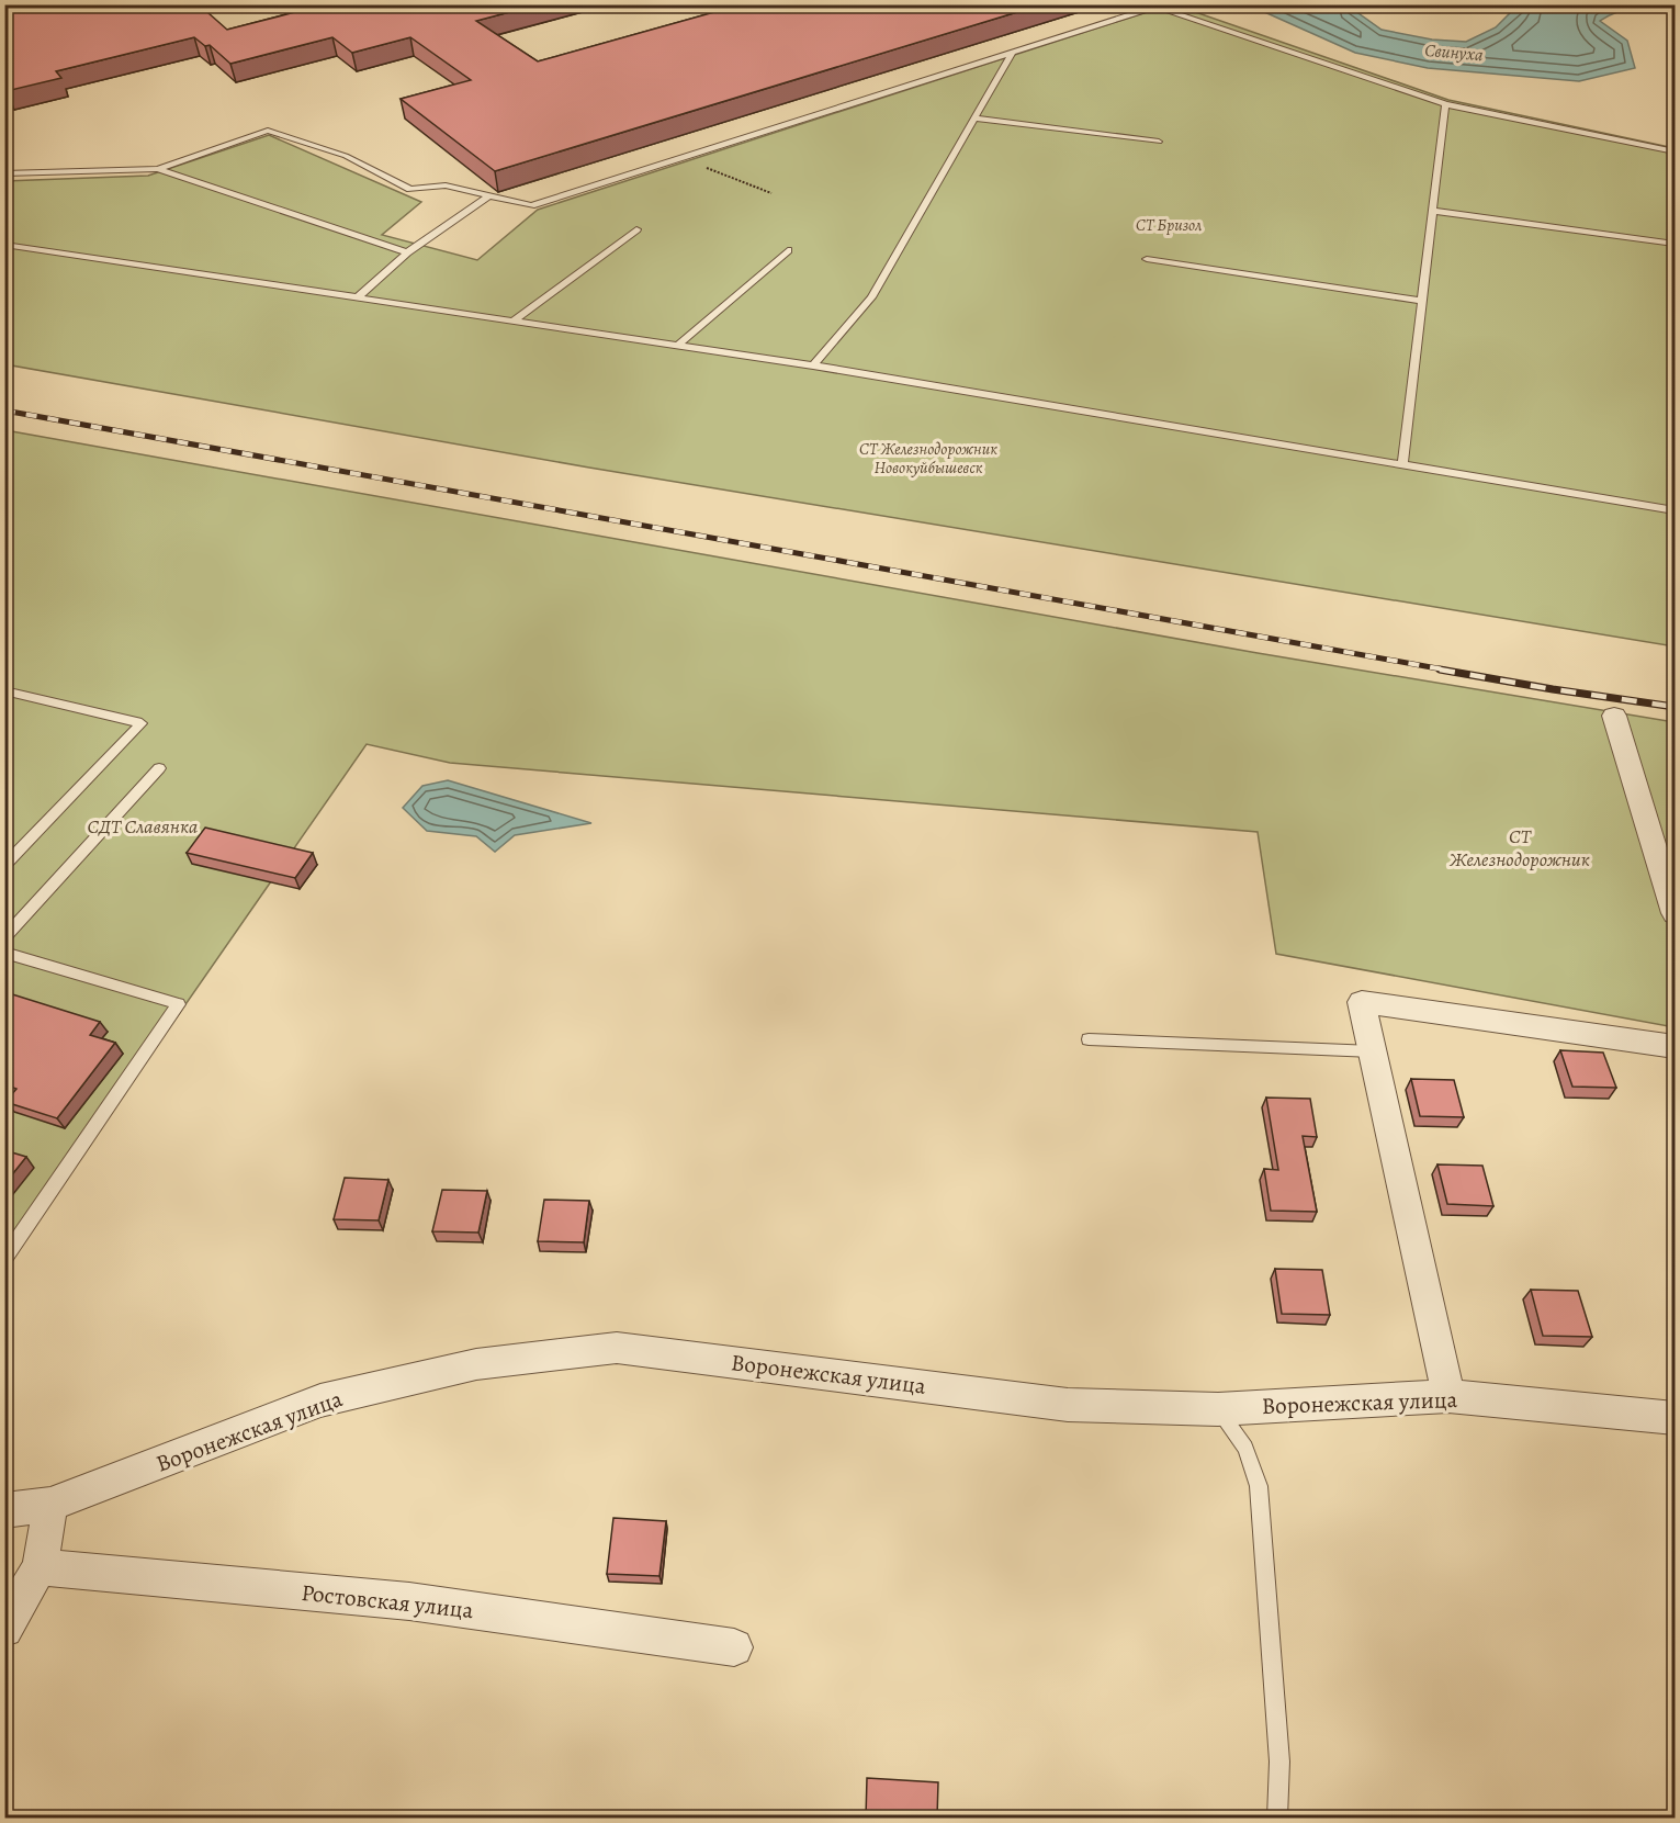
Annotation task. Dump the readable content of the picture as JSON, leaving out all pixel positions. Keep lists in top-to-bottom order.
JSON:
{
  "streets": {
    "street": ["Воронежская улица", "Ростовская улица"]
  },
  "water": ["Свинуха"],
  "parks": [
    "СТ Бризол",
    "СТ Железнодорожник Новокуйбышевск",
    "СДТ Славянка",
    "СТ Железнодорожник"
  ]
}
